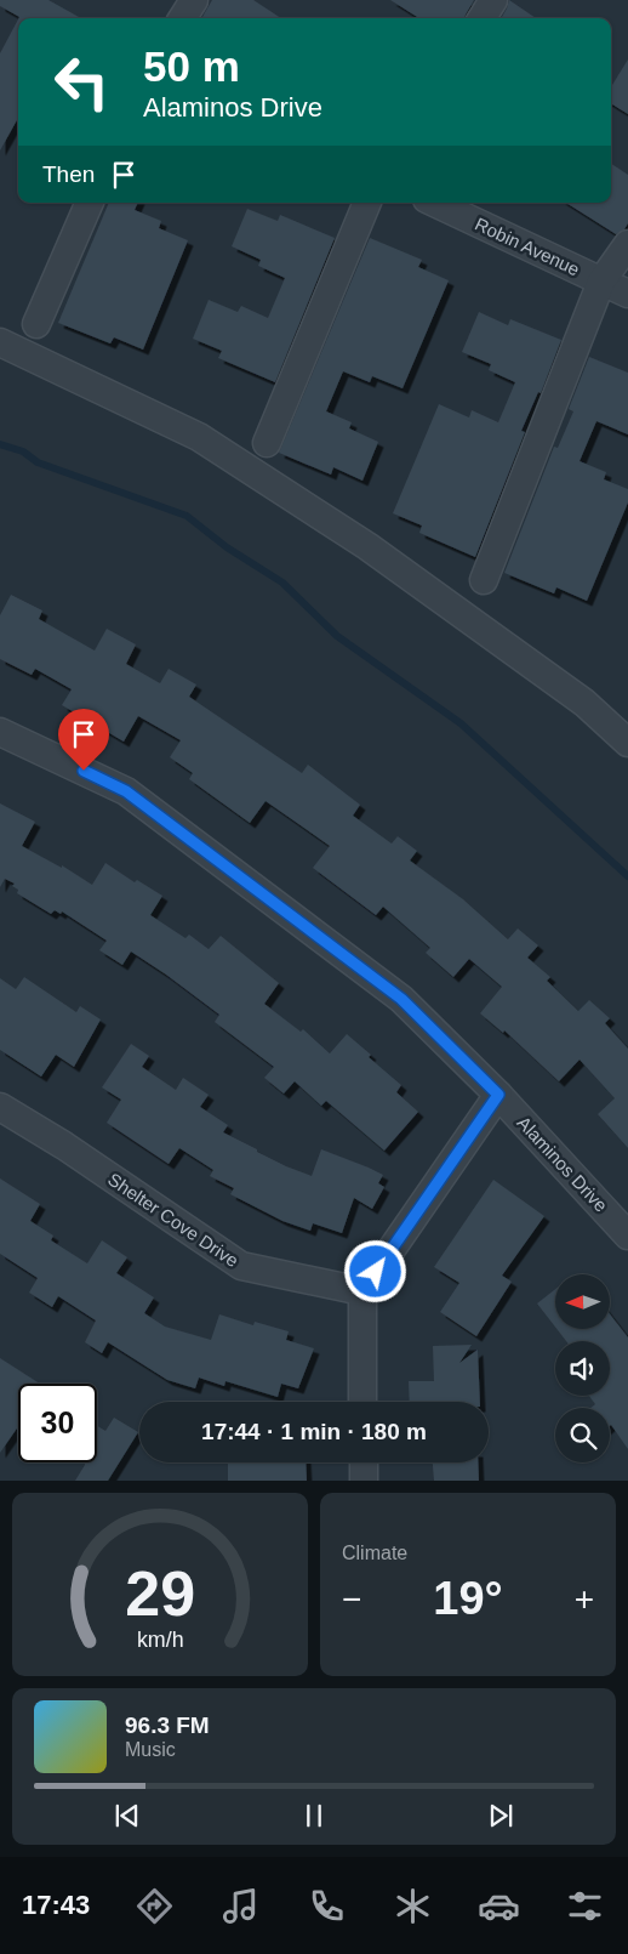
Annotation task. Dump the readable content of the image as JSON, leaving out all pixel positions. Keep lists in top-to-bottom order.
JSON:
{
  "streets": {
    "street": ["Robin Avenue", "Alaminos Drive", "Shelter Cove Drive"]
  },
  "north": "left",
  "page": {
    "turn": ["50 m", "Alaminos Drive"],
    "then": "Then",
    "limit": "30",
    "trip": "17:44 · 1 min · 180 m",
    "tile": "Climate",
    "heat": ["−", "19°", "+"],
    "song": ["96.3 FM", "Music"],
    "tabs": "17:43",
    "gauge": ["29", "km/h"]
  }
}
